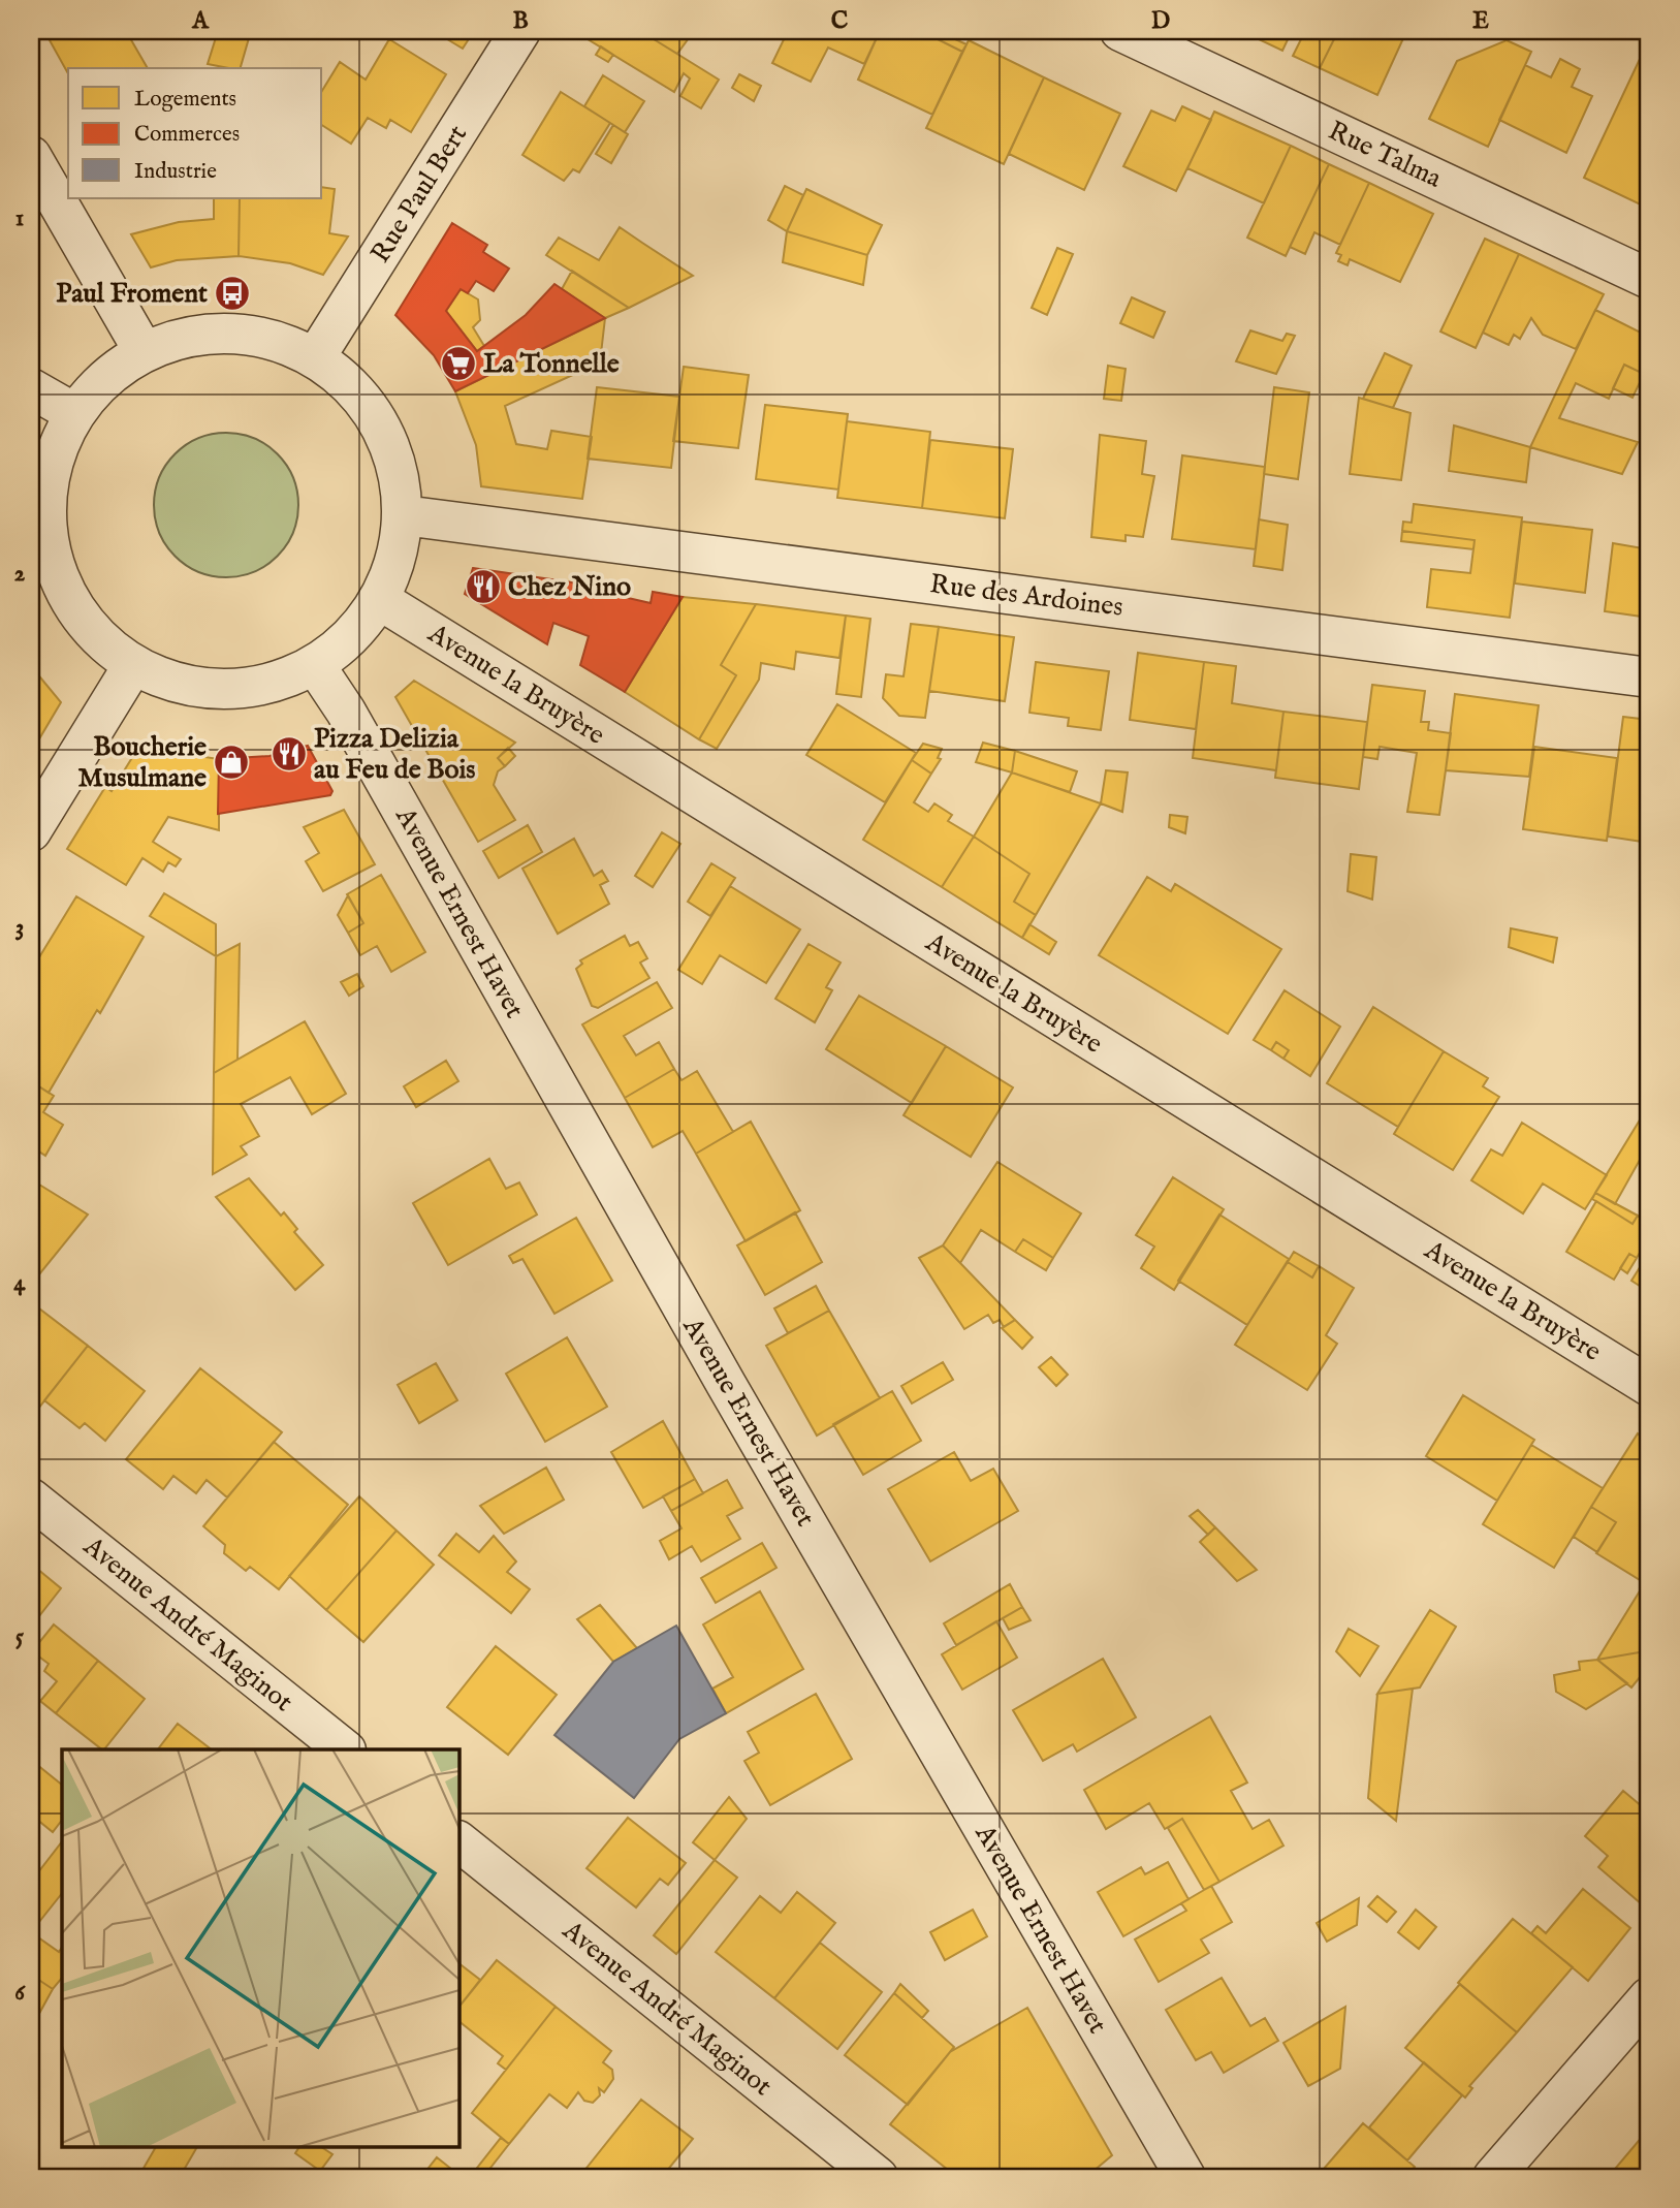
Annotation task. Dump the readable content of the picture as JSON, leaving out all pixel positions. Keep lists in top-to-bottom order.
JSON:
{
  "streets": {
    "street": [
      "Rue Talma",
      "Rue Paul Bert",
      "Rue des Ardoines",
      "Avenue la Bruyère",
      "Avenue Ernest Havet",
      "Avenue André Maginot"
    ]
  },
  "places": {
    "bus stop": ["Paul Froment"],
    "supermarket": ["La Tonnelle"],
    "restaurant": ["Chez Nino", "Pizza Delizia au Feu de Bois"],
    "shop": ["Boucherie Musulmane"]
  },
  "legend": ["Logements", "Commerces", "Industrie"],
  "grid": {
    "columns": [
      "A",
      "B",
      "C",
      "D",
      "E"
    ],
    "rows": [
      "1",
      "2",
      "3",
      "4",
      "5",
      "6"
    ]
  }
}
